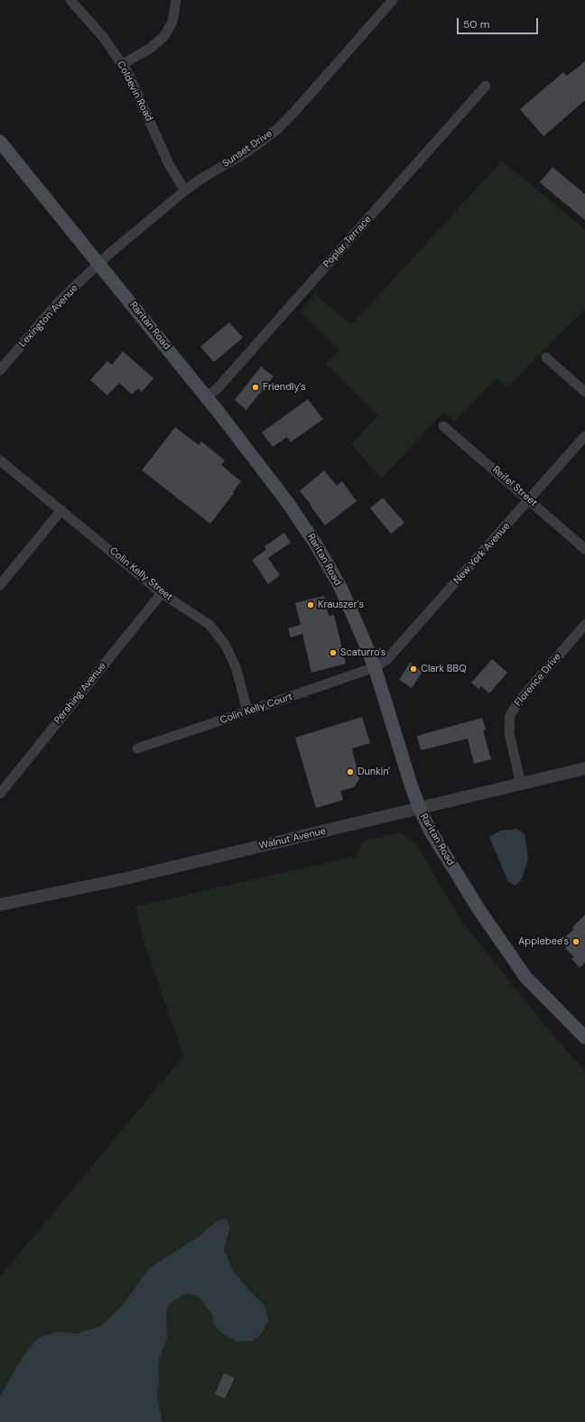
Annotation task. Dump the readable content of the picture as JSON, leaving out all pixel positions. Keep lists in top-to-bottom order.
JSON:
{
  "streets": {
    "main road": ["Raritan Road"],
    "street": [
      "Coldevin Road",
      "Sunset Drive",
      "Poplar Terrace",
      "Lexington Avenue",
      "Reifel Street",
      "New York Avenue",
      "Colin Kelly Street",
      "Florence Drive",
      "Pershing Avenue",
      "Colin Kelly Court",
      "Walnut Avenue"
    ]
  },
  "crossings": [
    ["Coldevin Road", "Sunset Drive"],
    ["Sunset Drive", "Lexington Avenue"],
    ["Sunset Drive", "Raritan Road"],
    ["Poplar Terrace", "Raritan Road"],
    ["Lexington Avenue", "Raritan Road"],
    ["Raritan Road", "New York Avenue"],
    ["Raritan Road", "Colin Kelly Court"],
    ["Raritan Road", "Walnut Avenue"],
    ["Reifel Street", "New York Avenue"],
    ["New York Avenue", "Colin Kelly Court"],
    ["Colin Kelly Street", "Pershing Avenue"],
    ["Colin Kelly Street", "Colin Kelly Court"],
    ["Florence Drive", "Walnut Avenue"]
  ],
  "places": [
    "Friendly's",
    "Krauszer's",
    "Scaturro's",
    "Clark BBQ",
    "Dunkin'",
    "Applebee's"
  ],
  "scale_bar": "50 m"
}
